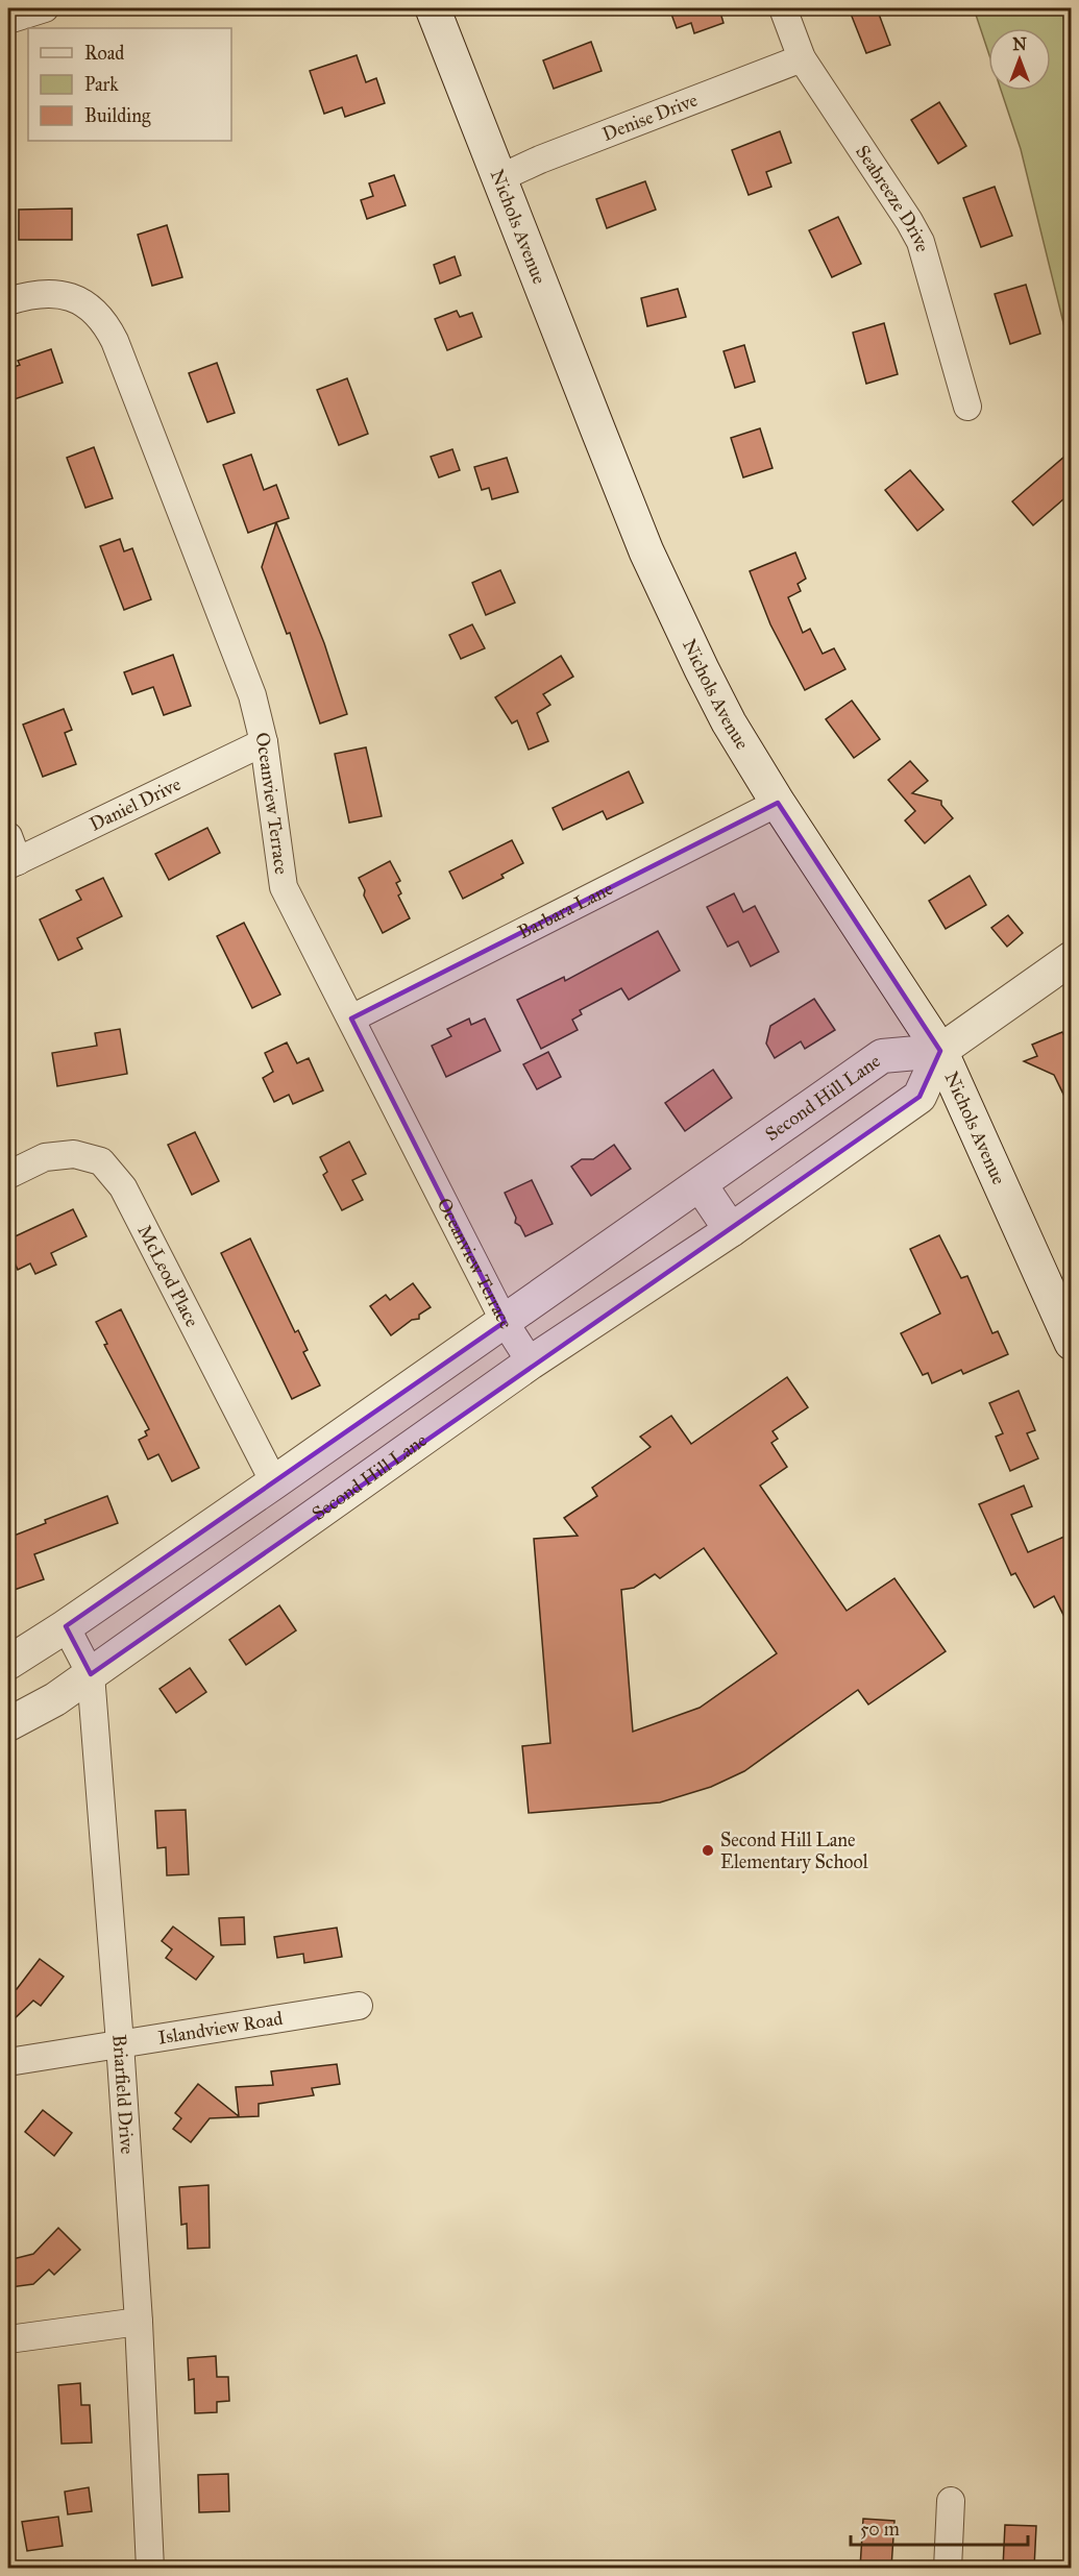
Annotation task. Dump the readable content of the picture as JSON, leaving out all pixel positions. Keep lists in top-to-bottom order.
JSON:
{
  "streets": {
    "main road": ["Nichols Avenue"],
    "street": [
      "Denise Drive",
      "Seabreeze Drive",
      "Daniel Drive",
      "Oceanview Terrace",
      "Barbara Lane",
      "Second Hill Lane",
      "McLeod Place",
      "Islandview Road",
      "Briarfield Drive"
    ]
  },
  "crossings": [
    ["Denise Drive", "Seabreeze Drive"],
    ["Denise Drive", "Nichols Avenue"],
    ["Nichols Avenue", "Barbara Lane"],
    ["Nichols Avenue", "Second Hill Lane"],
    ["Daniel Drive", "Oceanview Terrace"],
    ["Oceanview Terrace", "Barbara Lane"],
    ["Oceanview Terrace", "Second Hill Lane"],
    ["Second Hill Lane", "McLeod Place"],
    ["Second Hill Lane", "Briarfield Drive"],
    ["Islandview Road", "Briarfield Drive"]
  ],
  "places": ["Second Hill Lane Elementary School"],
  "legend": ["Road", "Park", "Building"],
  "scale_bar": "50 m",
  "north": "top"
}
